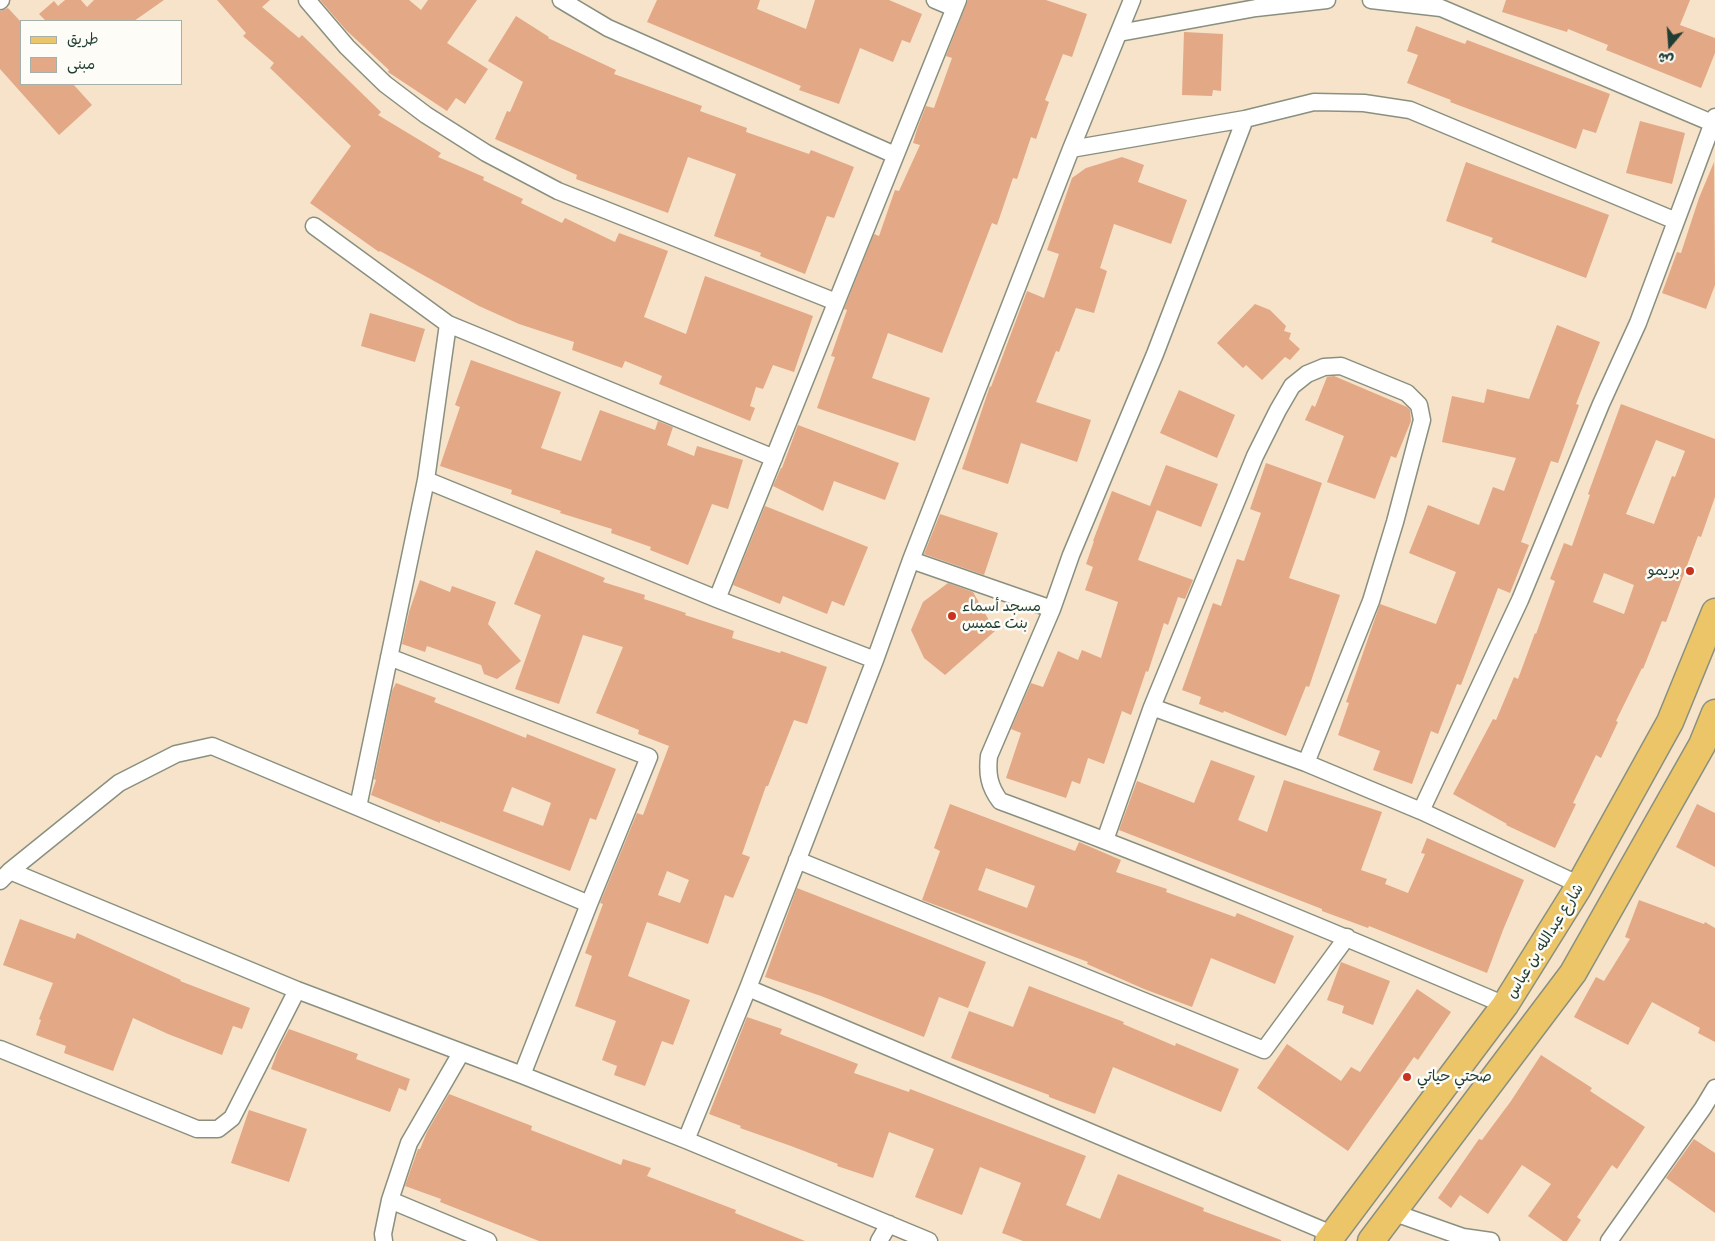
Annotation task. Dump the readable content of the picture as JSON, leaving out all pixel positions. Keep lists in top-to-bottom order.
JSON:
{
  "streets": {
    "main road": ["شارع عبدالله بن عباس"]
  },
  "places": ["بريمو", "مسجد أسماء بنت عميس", "صحتي حياتي"],
  "legend": ["طريق", "مبنى"],
  "north": "bottom"
}
